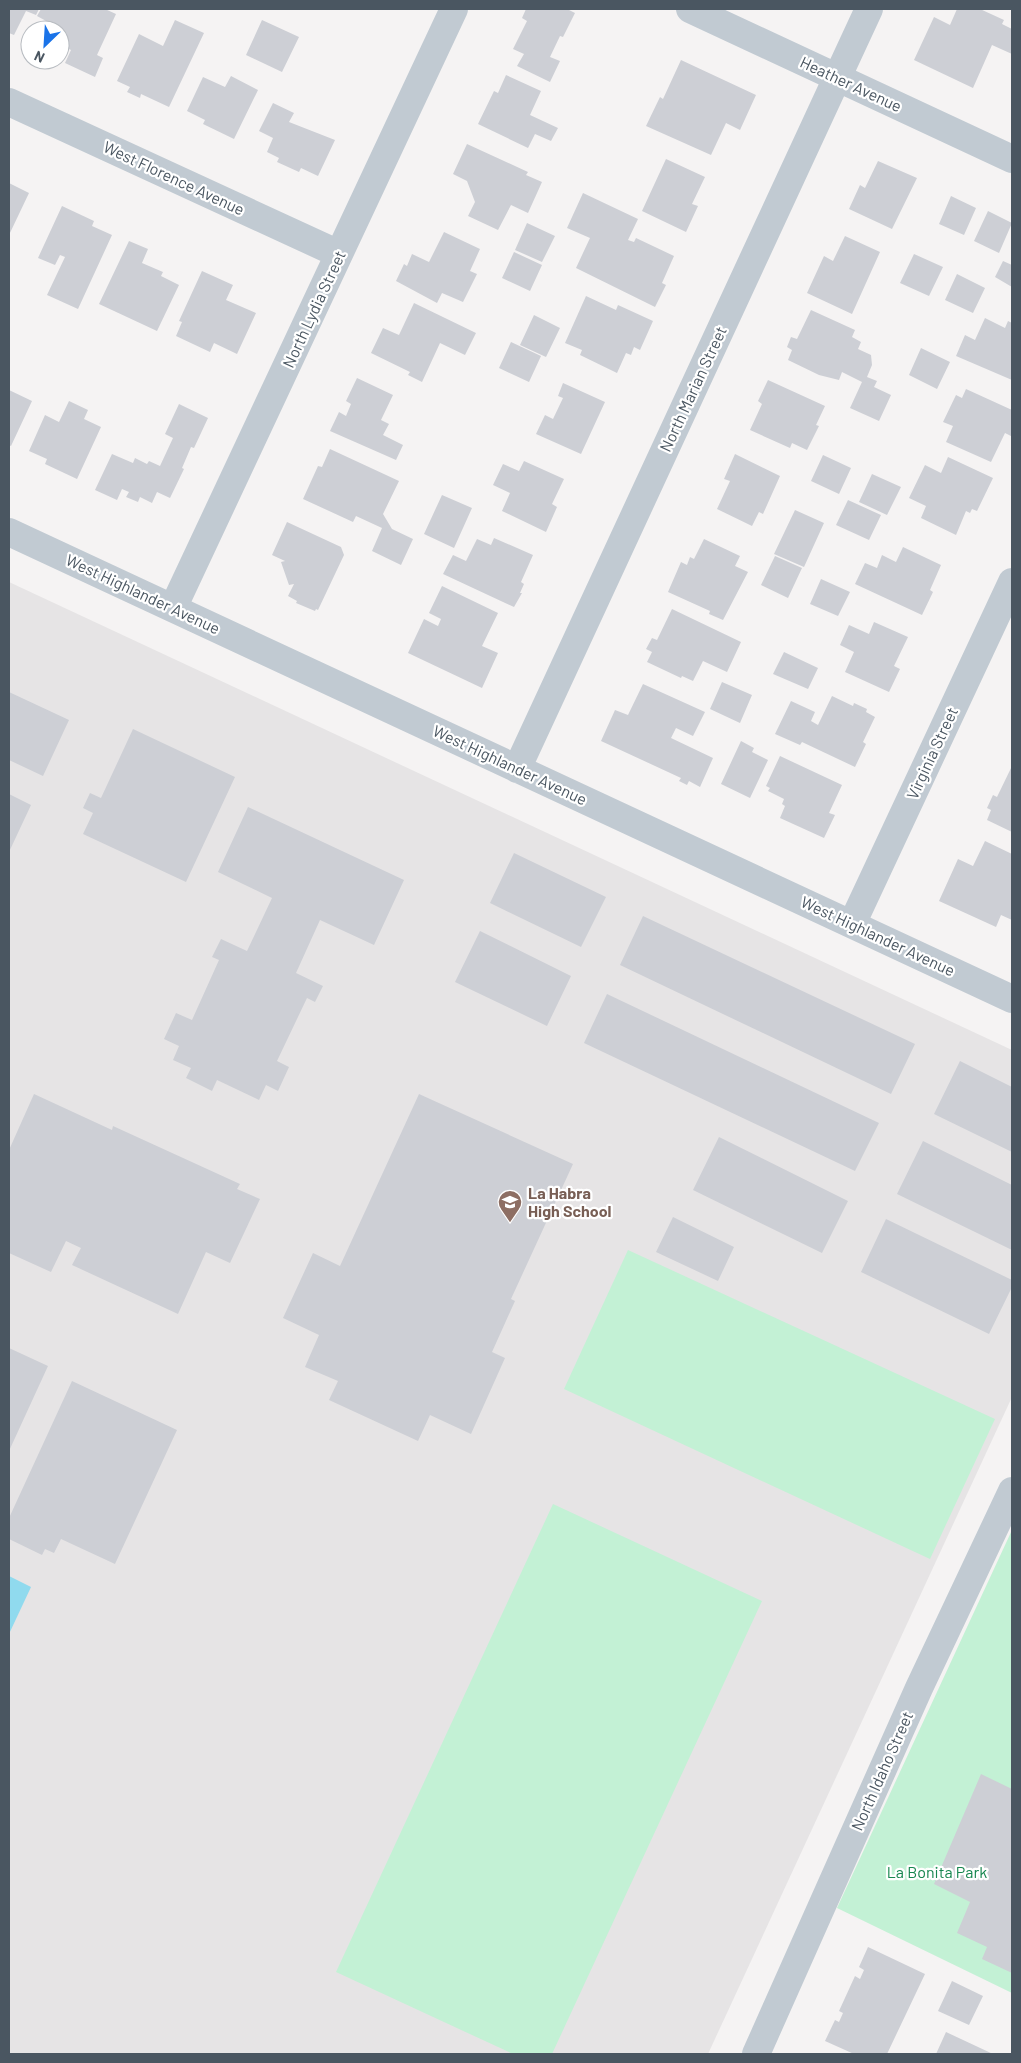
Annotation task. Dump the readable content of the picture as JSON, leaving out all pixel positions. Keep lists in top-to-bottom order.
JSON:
{
  "streets": {
    "street": [
      "Heather Avenue",
      "West Florence Avenue",
      "North Lydia Street",
      "North Marian Street",
      "West Highlander Avenue",
      "Virginia Street",
      "North Idaho Street"
    ]
  },
  "crossings": [
    ["Heather Avenue", "North Marian Street"],
    ["West Florence Avenue", "North Lydia Street"],
    ["North Lydia Street", "West Highlander Avenue"],
    ["North Marian Street", "West Highlander Avenue"],
    ["West Highlander Avenue", "Virginia Street"]
  ],
  "parks": ["La Bonita Park"],
  "places": {
    "school or university": ["La Habra High School"]
  },
  "north": "bottom left"
}
